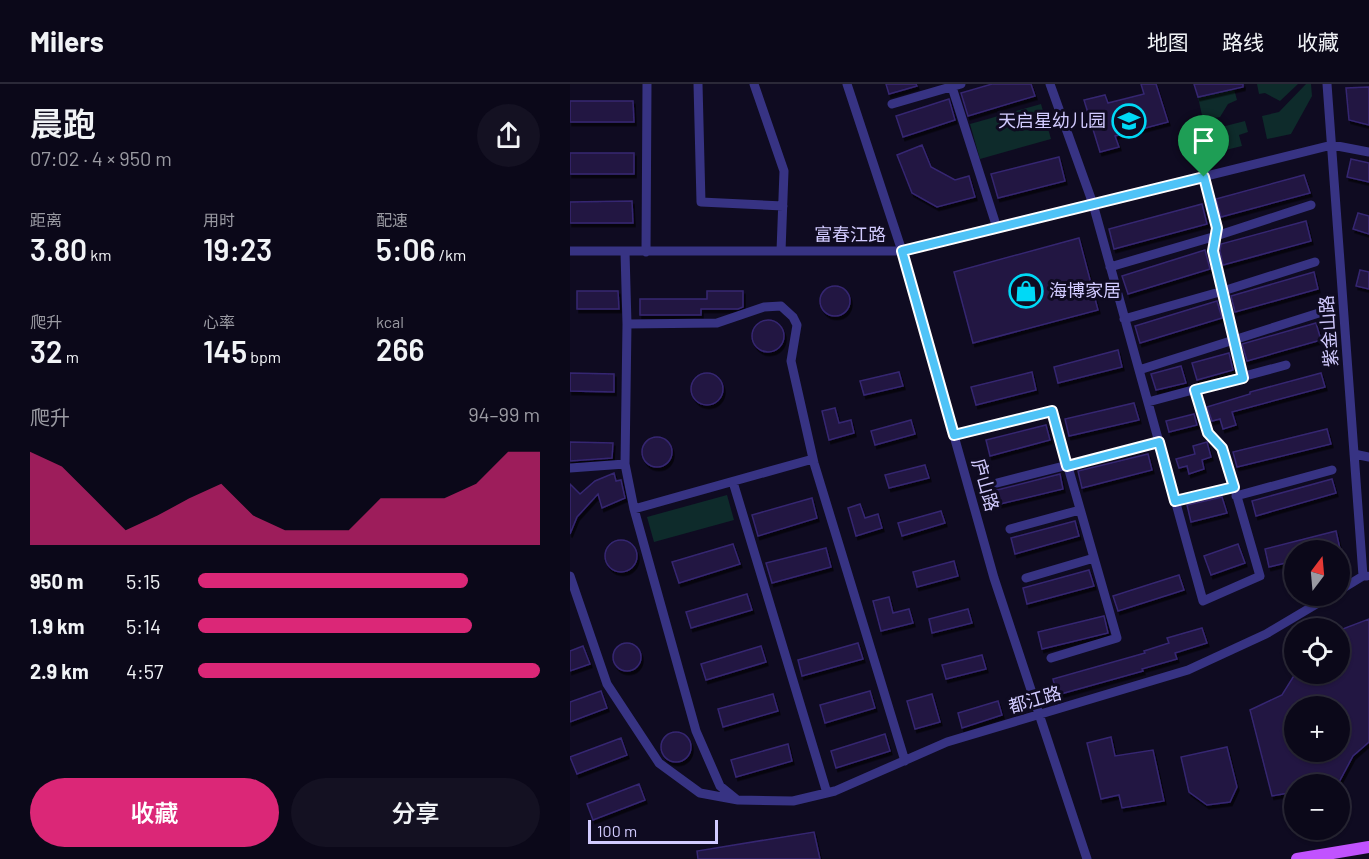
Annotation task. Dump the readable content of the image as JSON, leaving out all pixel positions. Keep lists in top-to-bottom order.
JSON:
{
  "streets": {
    "street": [
      "富春江路",
      "紫金山路",
      "庐山路",
      "都江路"
    ]
  },
  "crossings": [
    ["富春江路", "紫金山路"],
    ["富春江路", "庐山路"],
    ["庐山路", "都江路"]
  ],
  "places": {
    "school or university": ["天启星幼儿园"],
    "shop": ["海博家居"]
  },
  "scale_bar": "100 m",
  "north": "top",
  "page": {
    "header": "Milers",
    "nav": ["地图", "路线", "收藏"],
    "heading": ["晨跑", "07:02 · 4 × 950 m"],
    "stats": [
      ["距离", "3.80 km"],
      ["用时", "19:23"],
      ["配速", "5:06 /km"],
      ["爬升", "32 m"],
      ["心率", "145 bpm"],
      ["kcal", "266"]
    ],
    "chart": ["爬升", "94–99 m"],
    "map_buttons": ["+", "−"],
    "list": [
      {
        "name": "950 m",
        "note": "5:15"
      },
      {
        "name": "1.9 km",
        "note": "5:14"
      },
      {
        "name": "2.9 km",
        "note": "4:57"
      }
    ],
    "buttons": ["收藏", "分享"],
    "scale": "100 m"
  }
}
